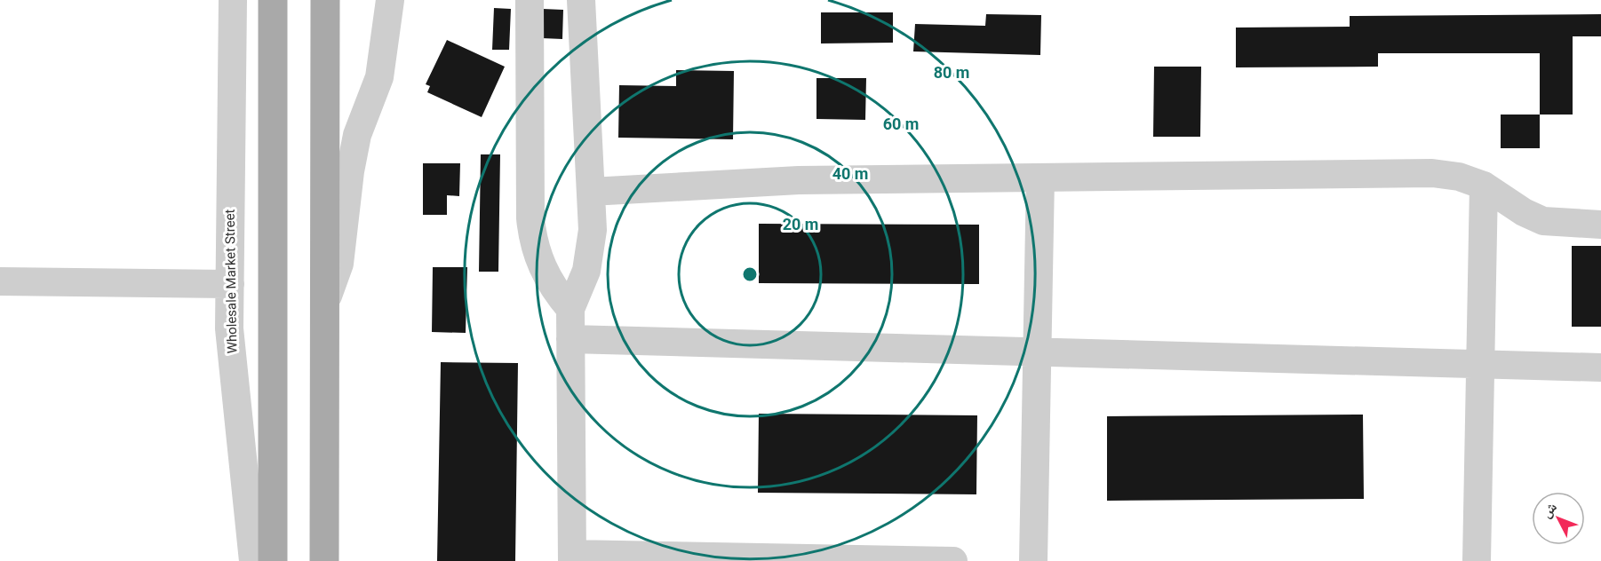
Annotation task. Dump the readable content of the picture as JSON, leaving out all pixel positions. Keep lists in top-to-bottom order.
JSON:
{
  "streets": {
    "street": ["Wholesale Market Street"]
  },
  "north": "top left",
  "rings": [
    "80 m",
    "60 m",
    "40 m",
    "20 m"
  ]
}
